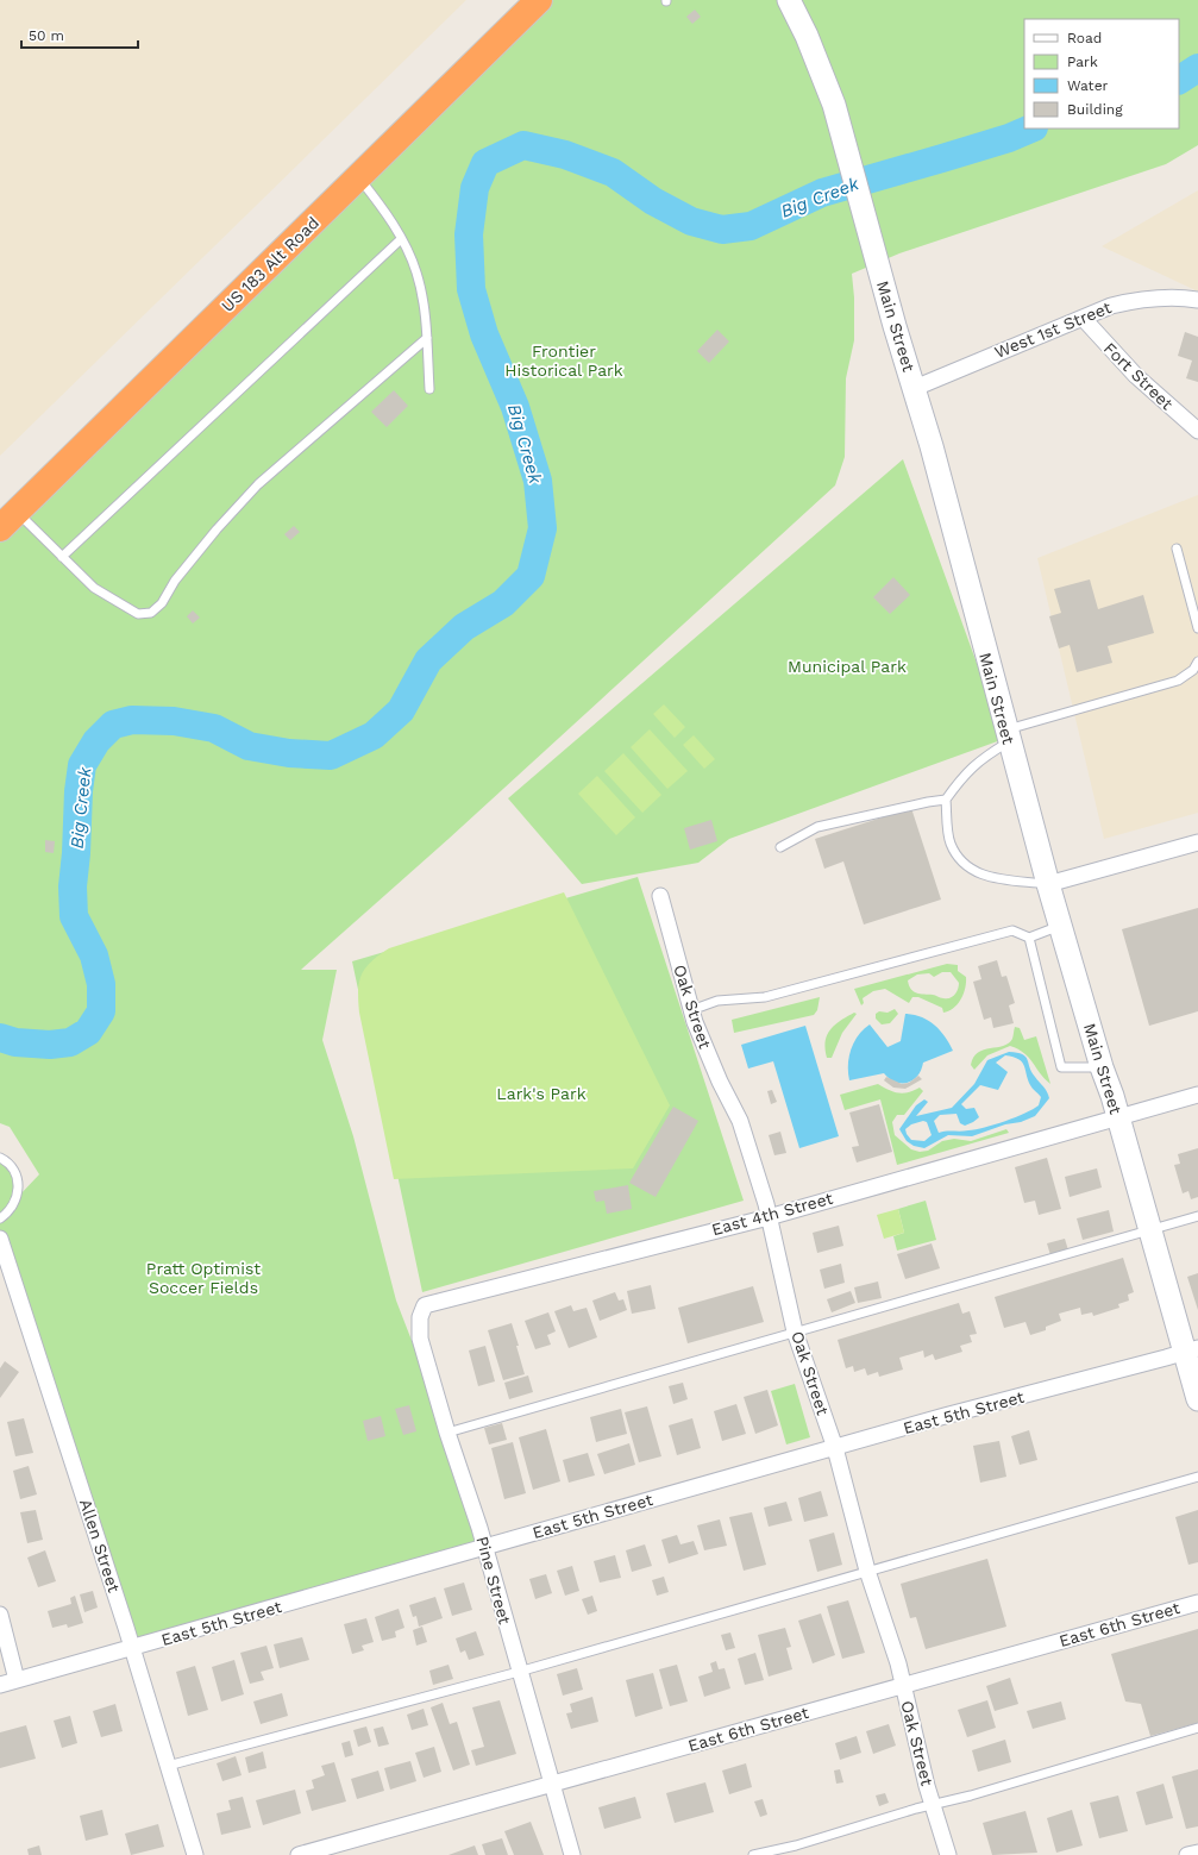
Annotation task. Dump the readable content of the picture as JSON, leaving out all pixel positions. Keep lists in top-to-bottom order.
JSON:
{
  "streets": {
    "highway": ["US 183 Alt Road"],
    "street": [
      "Main Street",
      "West 1st Street",
      "Fort Street",
      "Oak Street",
      "East 4th Street",
      "East 5th Street",
      "Allen Street",
      "Pine Street",
      "East 6th Street"
    ]
  },
  "crossings": [
    ["Main Street", "West 1st Street"],
    ["Main Street", "East 4th Street"],
    ["Main Street", "East 5th Street"],
    ["West 1st Street", "Fort Street"],
    ["Oak Street", "East 4th Street"],
    ["Oak Street", "East 5th Street"],
    ["Oak Street", "East 6th Street"],
    ["East 4th Street", "Pine Street"],
    ["East 5th Street", "Allen Street"],
    ["East 5th Street", "Pine Street"],
    ["Pine Street", "East 6th Street"]
  ],
  "water": ["Big Creek"],
  "parks": [
    "Frontier Historical Park",
    "Municipal Park",
    "Lark's Park",
    "Pratt Optimist Soccer Fields"
  ],
  "legend": [
    "Road",
    "Park",
    "Water",
    "Building"
  ],
  "scale_bar": "50 m"
}
